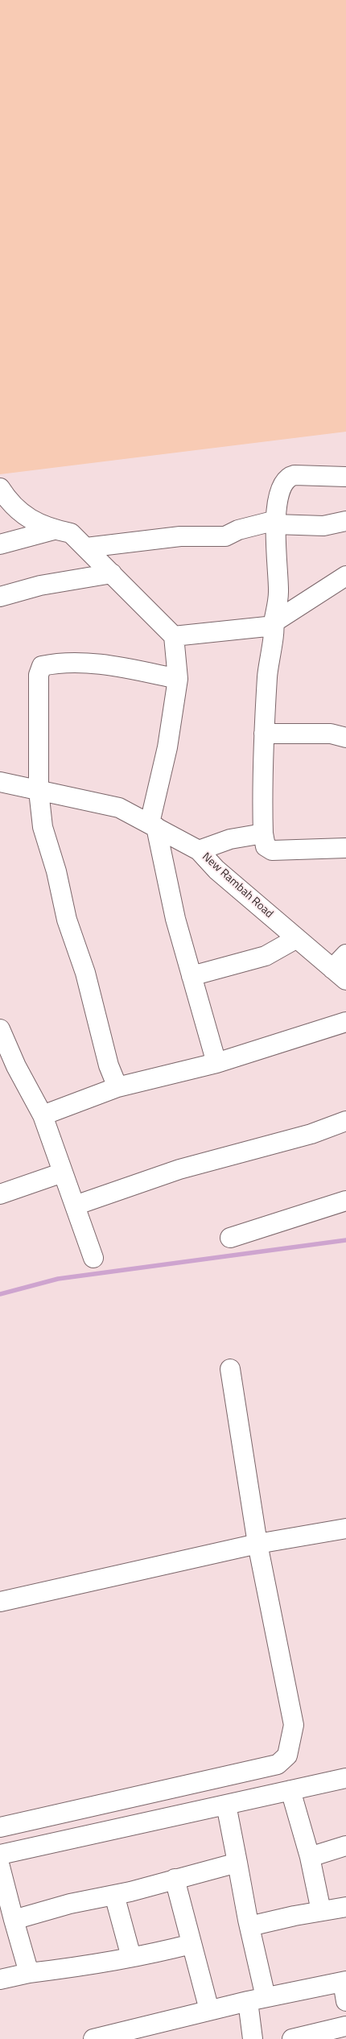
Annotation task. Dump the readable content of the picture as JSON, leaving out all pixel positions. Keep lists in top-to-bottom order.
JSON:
{
  "streets": {
    "street": ["New Rambah Road"]
  }
}
